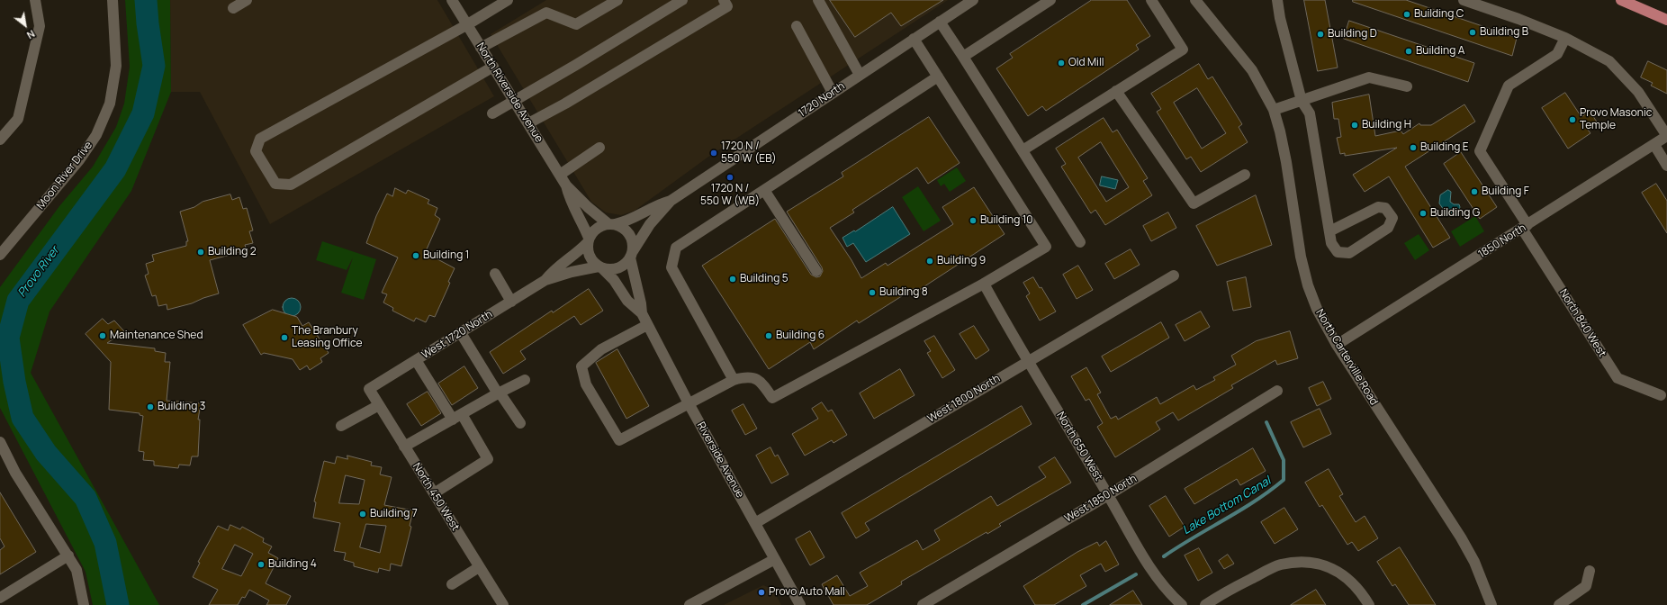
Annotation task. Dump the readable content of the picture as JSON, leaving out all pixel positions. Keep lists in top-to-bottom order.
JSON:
{
  "streets": {
    "street": [
      "North Riverside Avenue",
      "1720 North",
      "Moon River Drive",
      "1850 North",
      "North 840 West",
      "West 1720 North",
      "North Carterville Road",
      "West 1800 North",
      "North 650 West",
      "Riverside Avenue",
      "North 450 West",
      "West 1850 North"
    ]
  },
  "crossings": [
    ["North Riverside Avenue", "1720 North"],
    ["North Riverside Avenue", "West 1720 North"],
    ["North Riverside Avenue", "Riverside Avenue"],
    ["1720 North", "West 1720 North"],
    ["1720 North", "Riverside Avenue"],
    ["1850 North", "North 840 West"],
    ["1850 North", "North Carterville Road"],
    ["West 1720 North", "Riverside Avenue"],
    ["West 1720 North", "North 450 West"],
    ["West 1800 North", "North 650 West"],
    ["West 1800 North", "Riverside Avenue"],
    ["North 650 West", "West 1850 North"]
  ],
  "water": ["Provo River", "Lake Bottom Canal"],
  "places": [
    "Building C",
    "Building B",
    "Building D",
    "Building A",
    "Old Mill",
    "Provo Masonic Temple",
    "Building H",
    "Building E",
    "1720 N / 550 W (EB)",
    "1720 N / 550 W (WB)",
    "Building F",
    "Building G",
    "Building 10",
    "Building 2",
    "Building 1",
    "Building 9",
    "Building 5",
    "Building 8",
    "Maintenance Shed",
    "Building 6",
    "The Branbury Leasing Office",
    "Building 3",
    "Building 7",
    "Building 4",
    "Provo Auto Mall"
  ],
  "north": "bottom right"
}
